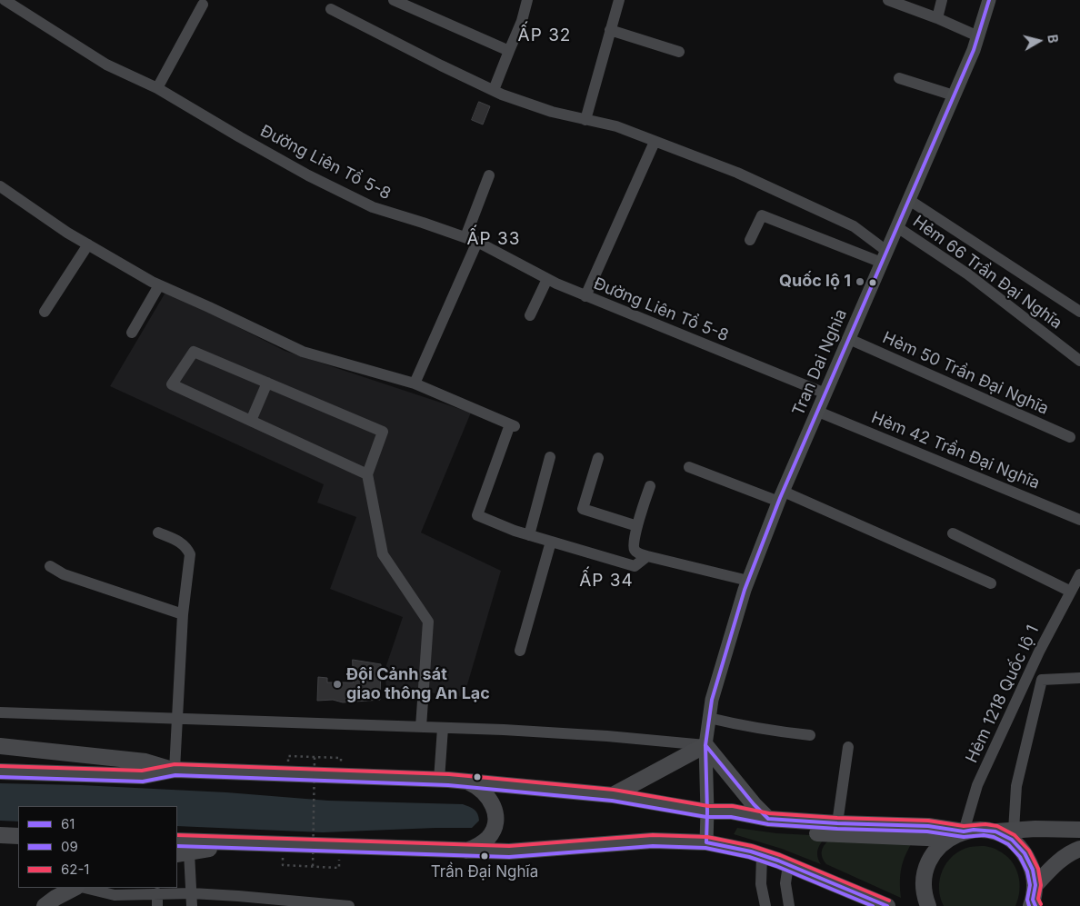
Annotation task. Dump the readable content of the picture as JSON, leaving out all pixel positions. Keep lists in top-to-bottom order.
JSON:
{
  "streets": {
    "main road": ["Tran Dai Nghia"],
    "street": [
      "Đường Liên Tổ 5-8",
      "Hẻm 66 Trần Đại Nghĩa",
      "Hẻm 50 Trần Đại Nghĩa",
      "Hẻm 42 Trần Đại Nghĩa",
      "Hẻm 1218 Quốc lộ 1"
    ]
  },
  "crossings": [
    ["Đường Liên Tổ 5-8", "Tran Dai Nghia"],
    ["Hẻm 66 Trần Đại Nghĩa", "Tran Dai Nghia"],
    ["Tran Dai Nghia", "Hẻm 50 Trần Đại Nghĩa"],
    ["Tran Dai Nghia", "Hẻm 42 Trần Đại Nghĩa"]
  ],
  "districts": ["ẤP 32", "ẤP 33", "ẤP 34"],
  "places": ["Quốc lộ 1", "Đội Cảnh sát giao thông An Lạc", "Trần Đại Nghĩa"],
  "lines": ["transit line 61", "transit line 62-1", "transit line 09"],
  "legend": ["61", "09", "62-1"],
  "north": "right"
}
